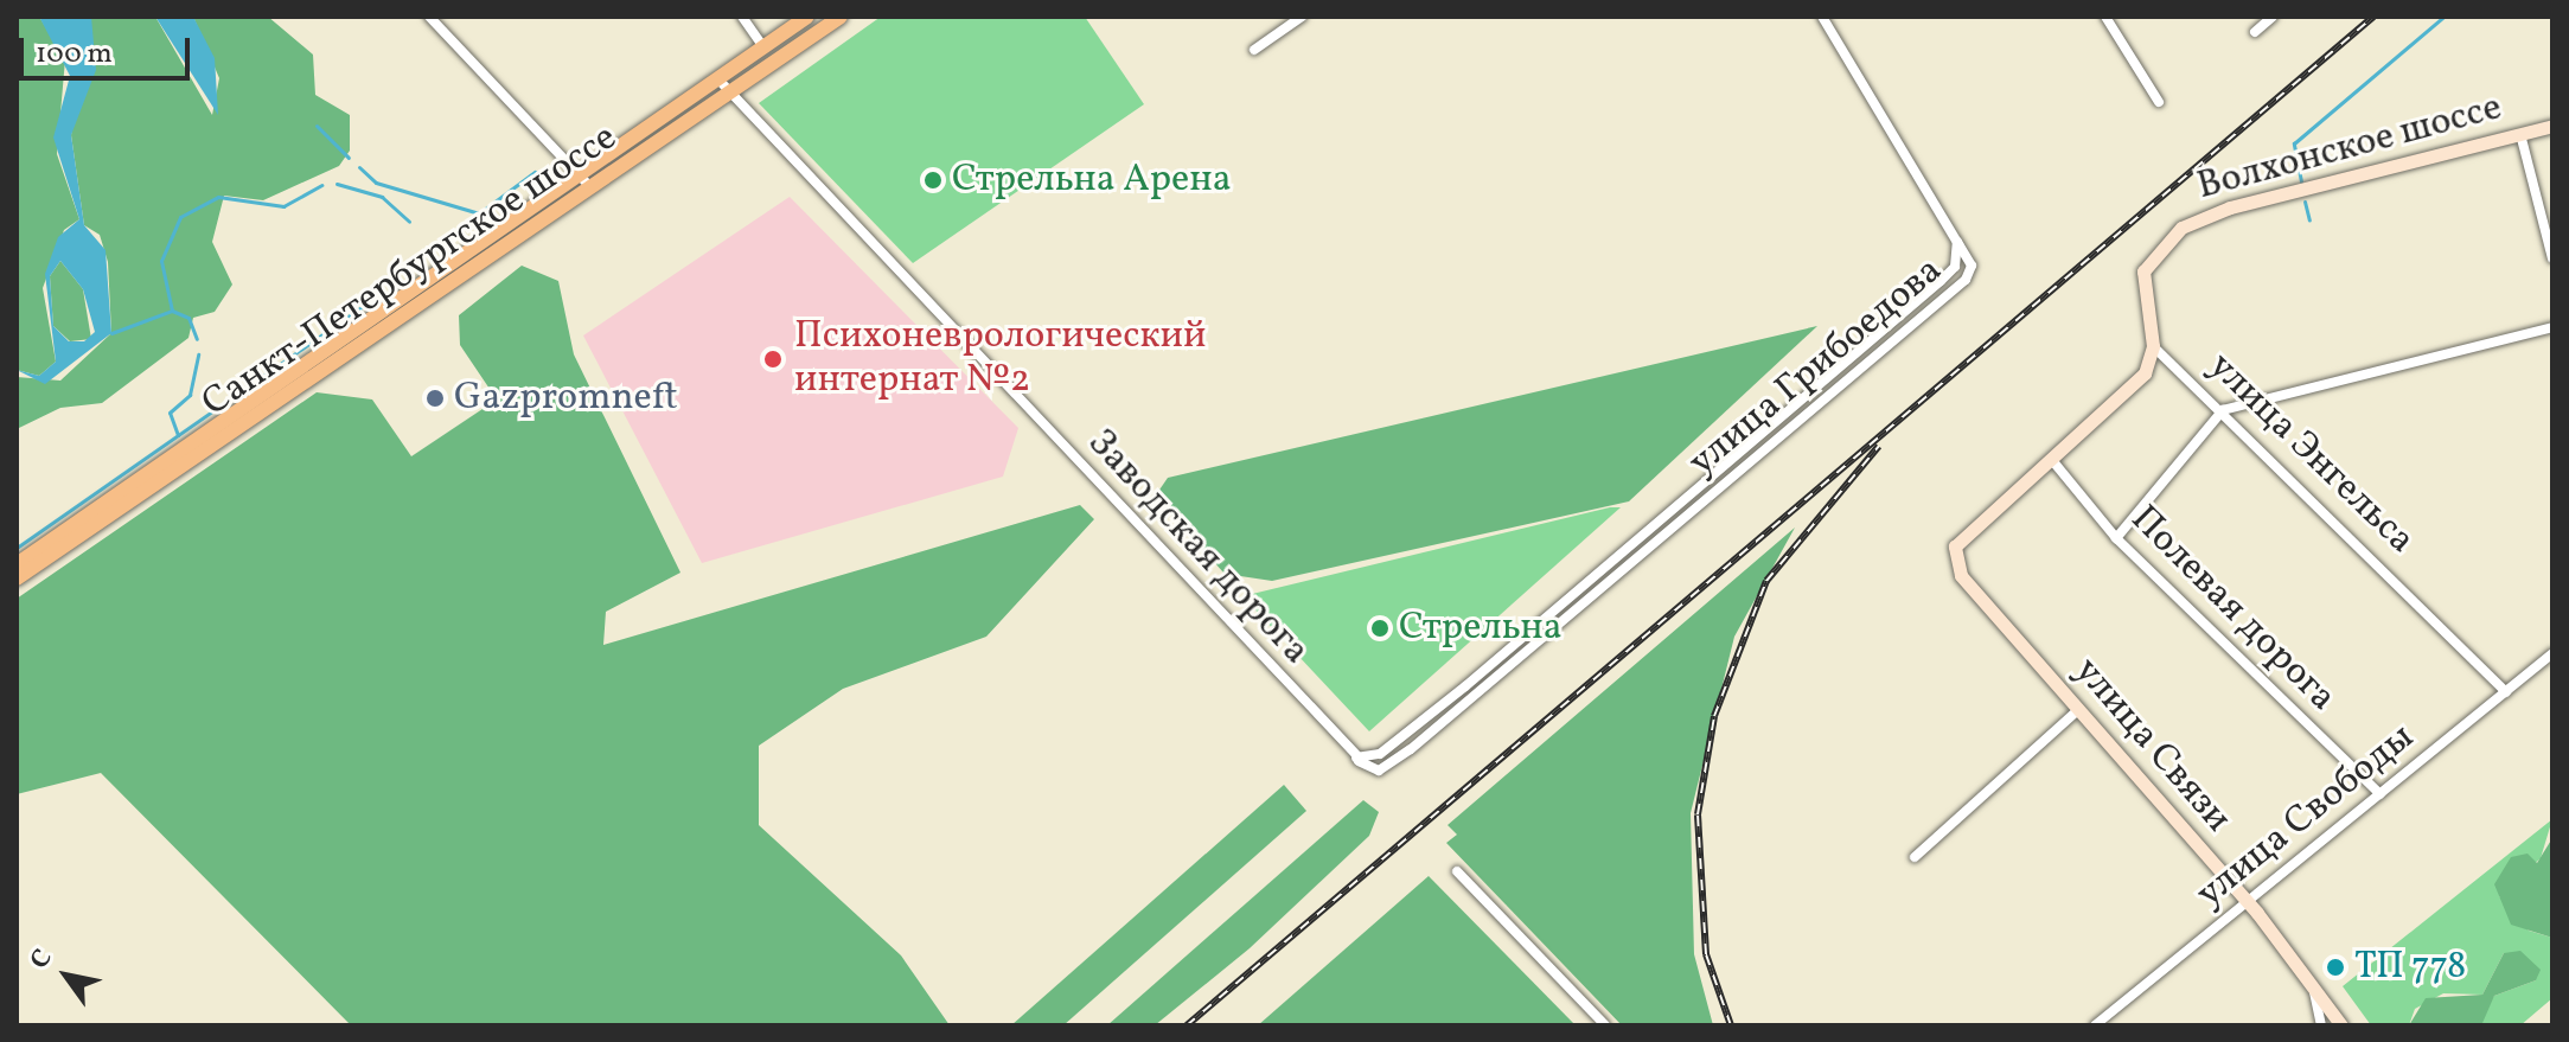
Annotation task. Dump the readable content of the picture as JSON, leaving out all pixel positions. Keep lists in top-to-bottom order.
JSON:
{
  "streets": {
    "main road": ["Санкт-Петербургское шоссе"],
    "street": [
      "Волхонское шоссе",
      "улица Грибоедова",
      "улица Энгельса",
      "Заводская дорога",
      "Полевая дорога",
      "улица Связи",
      "улица Свободы"
    ]
  },
  "crossings": [
    ["Волхонское шоссе", "улица Энгельса"],
    ["Санкт-Петербургское шоссе", "Заводская дорога"],
    ["улица Грибоедова", "Заводская дорога"],
    ["улица Энгельса", "улица Свободы"],
    ["Полевая дорога", "улица Связи"],
    ["Полевая дорога", "улица Свободы"],
    ["улица Связи", "улица Свободы"]
  ],
  "places": [
    "Стрельна Арена",
    "Психоневрологический интернат №2",
    "Gazpromneft",
    "Стрельна",
    "ТП 778"
  ],
  "scale_bar": "100 m",
  "north": "top left"
}
